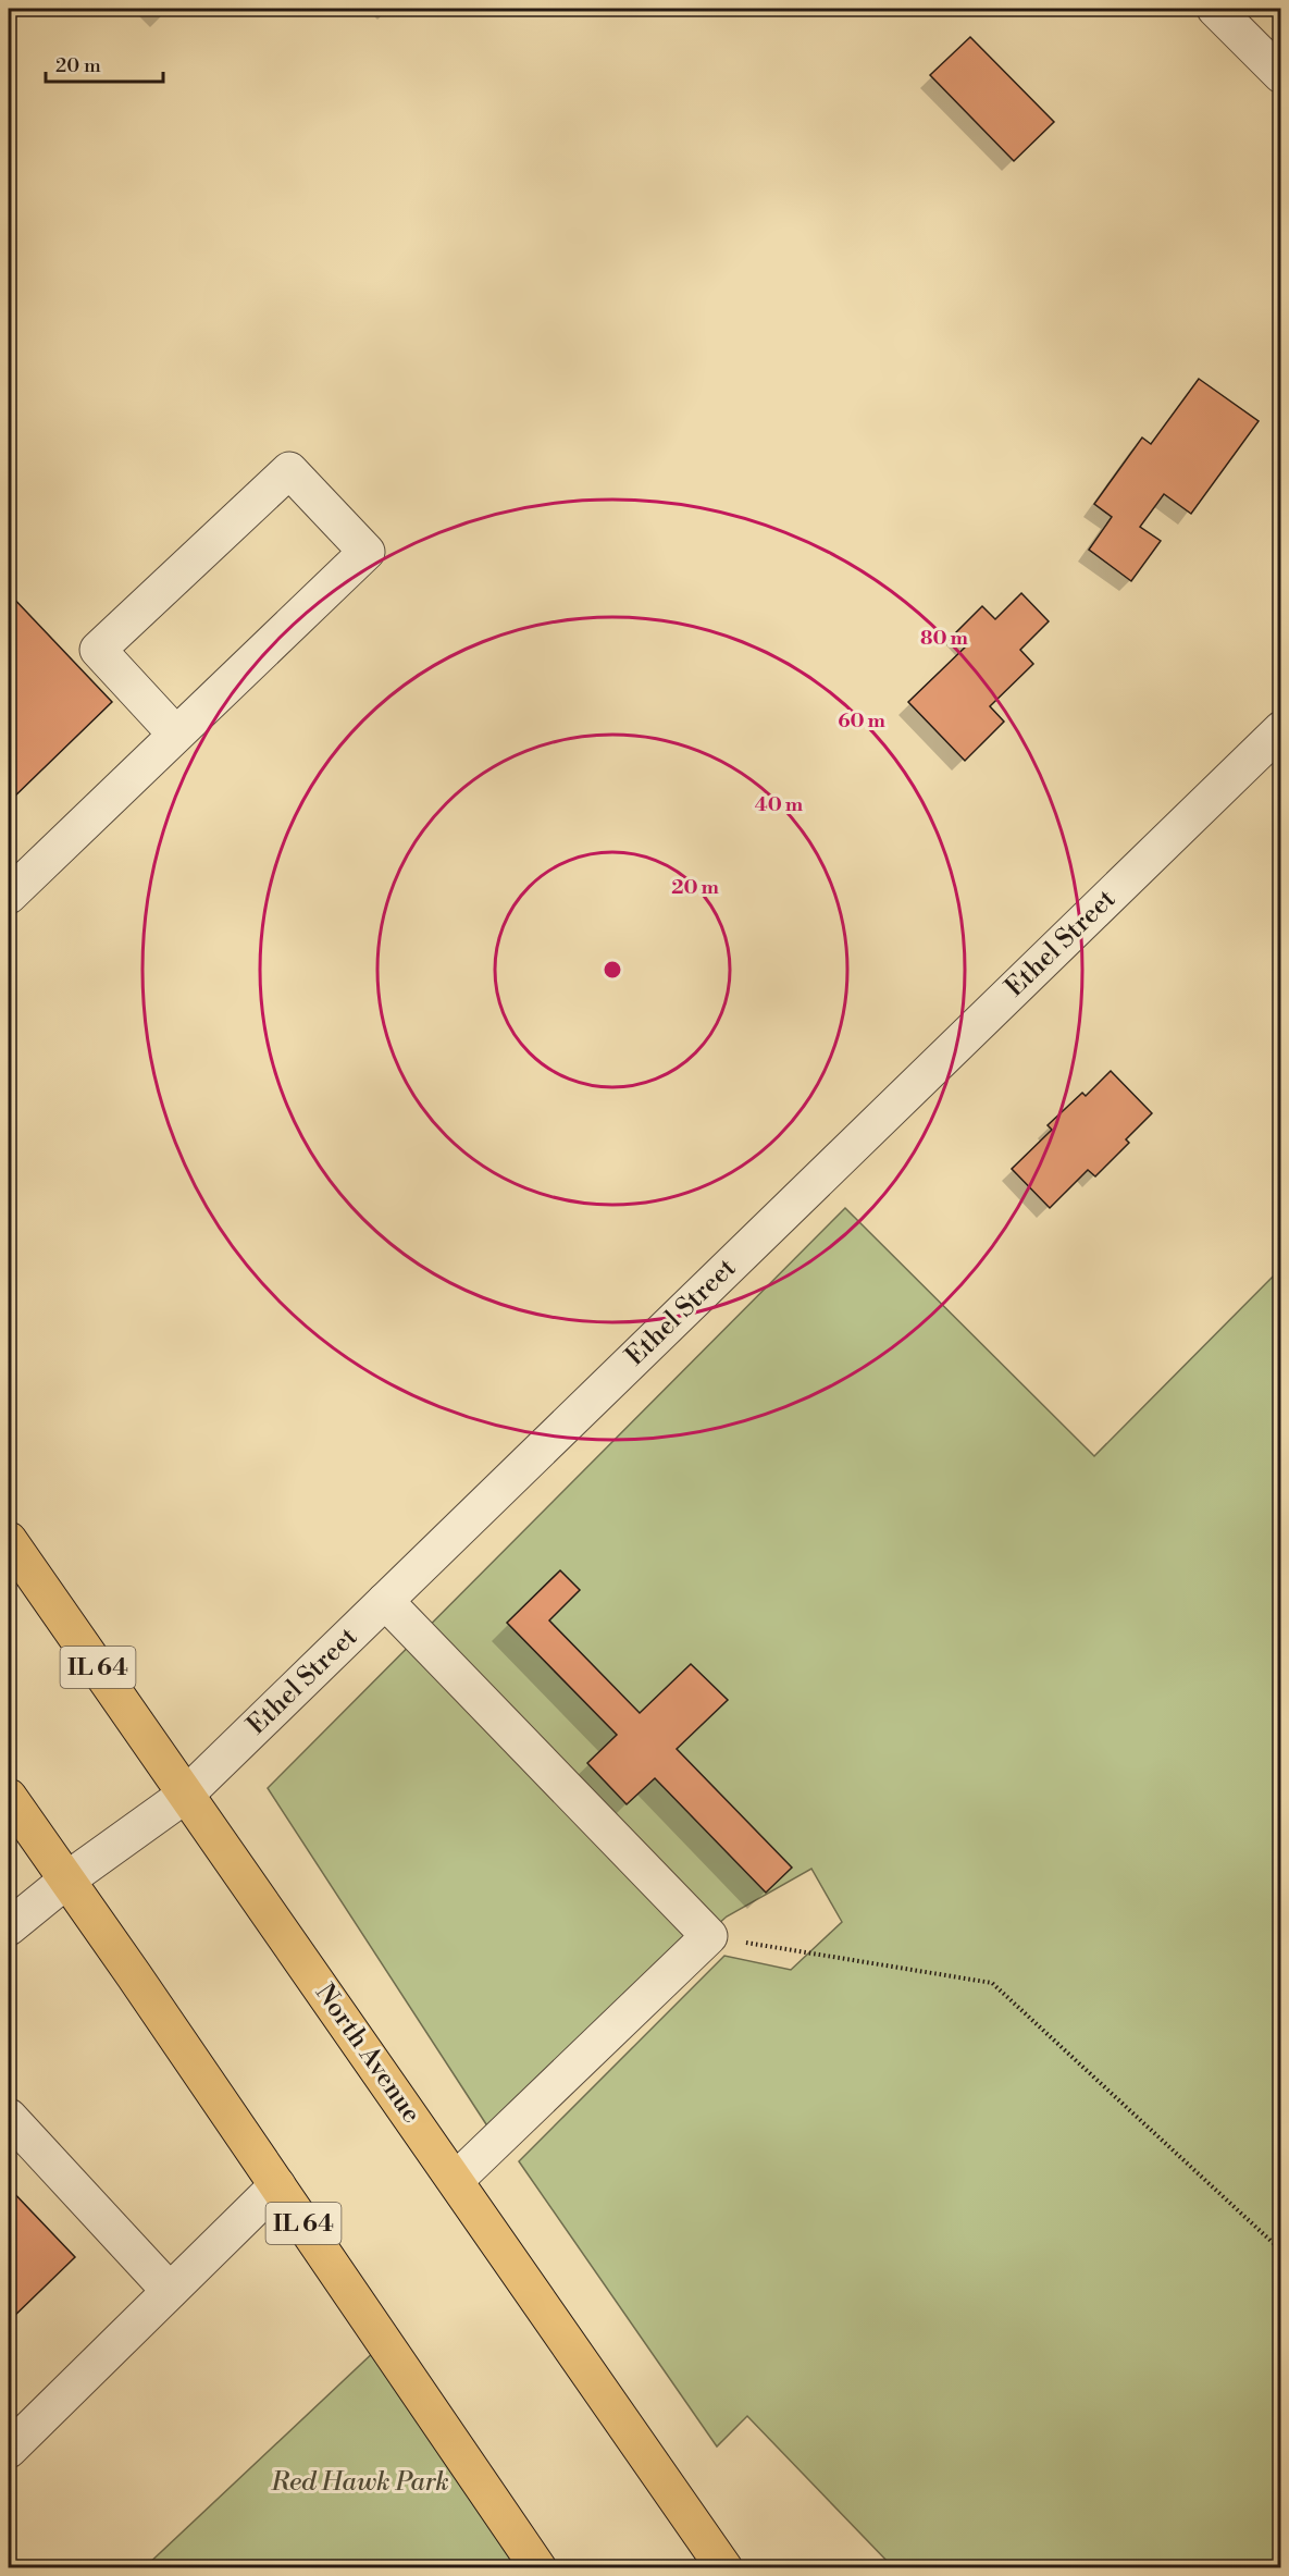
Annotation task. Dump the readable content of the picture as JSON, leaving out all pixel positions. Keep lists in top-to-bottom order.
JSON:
{
  "streets": {
    "main road": ["IL 64", "North Avenue"],
    "street": ["Ethel Street"]
  },
  "crossings": [
    ["Ethel Street", "IL 64"],
    ["Ethel Street", "North Avenue"]
  ],
  "parks": ["Red Hawk Park"],
  "scale_bar": "20 m",
  "rings": [
    "80 m",
    "60 m",
    "40 m",
    "20 m"
  ]
}
